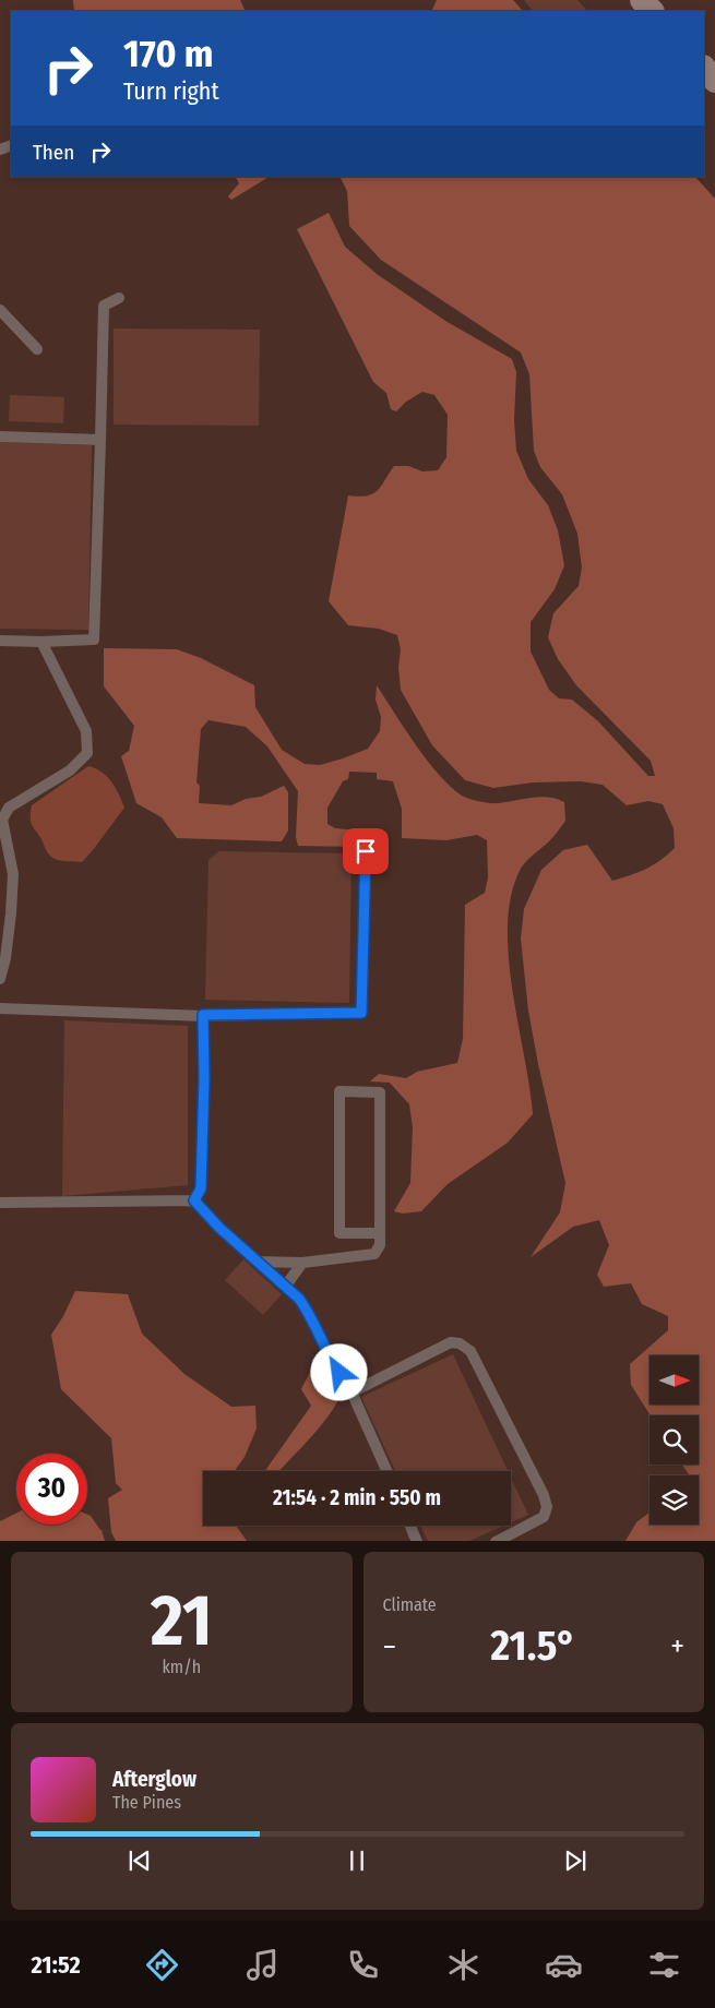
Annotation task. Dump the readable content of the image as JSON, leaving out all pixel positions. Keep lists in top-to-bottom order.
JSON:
{
  "north": "right",
  "page": {
    "turn": ["170 m", "Turn right"],
    "then": "Then",
    "limit": "30",
    "trip": "21:54 · 2 min · 550 m",
    "tile": [
      ["21", "km/h"],
      "Climate"
    ],
    "heat": ["−", "21.5°", "+"],
    "song": ["Afterglow", "The Pines"],
    "tabs": "21:52"
  }
}
